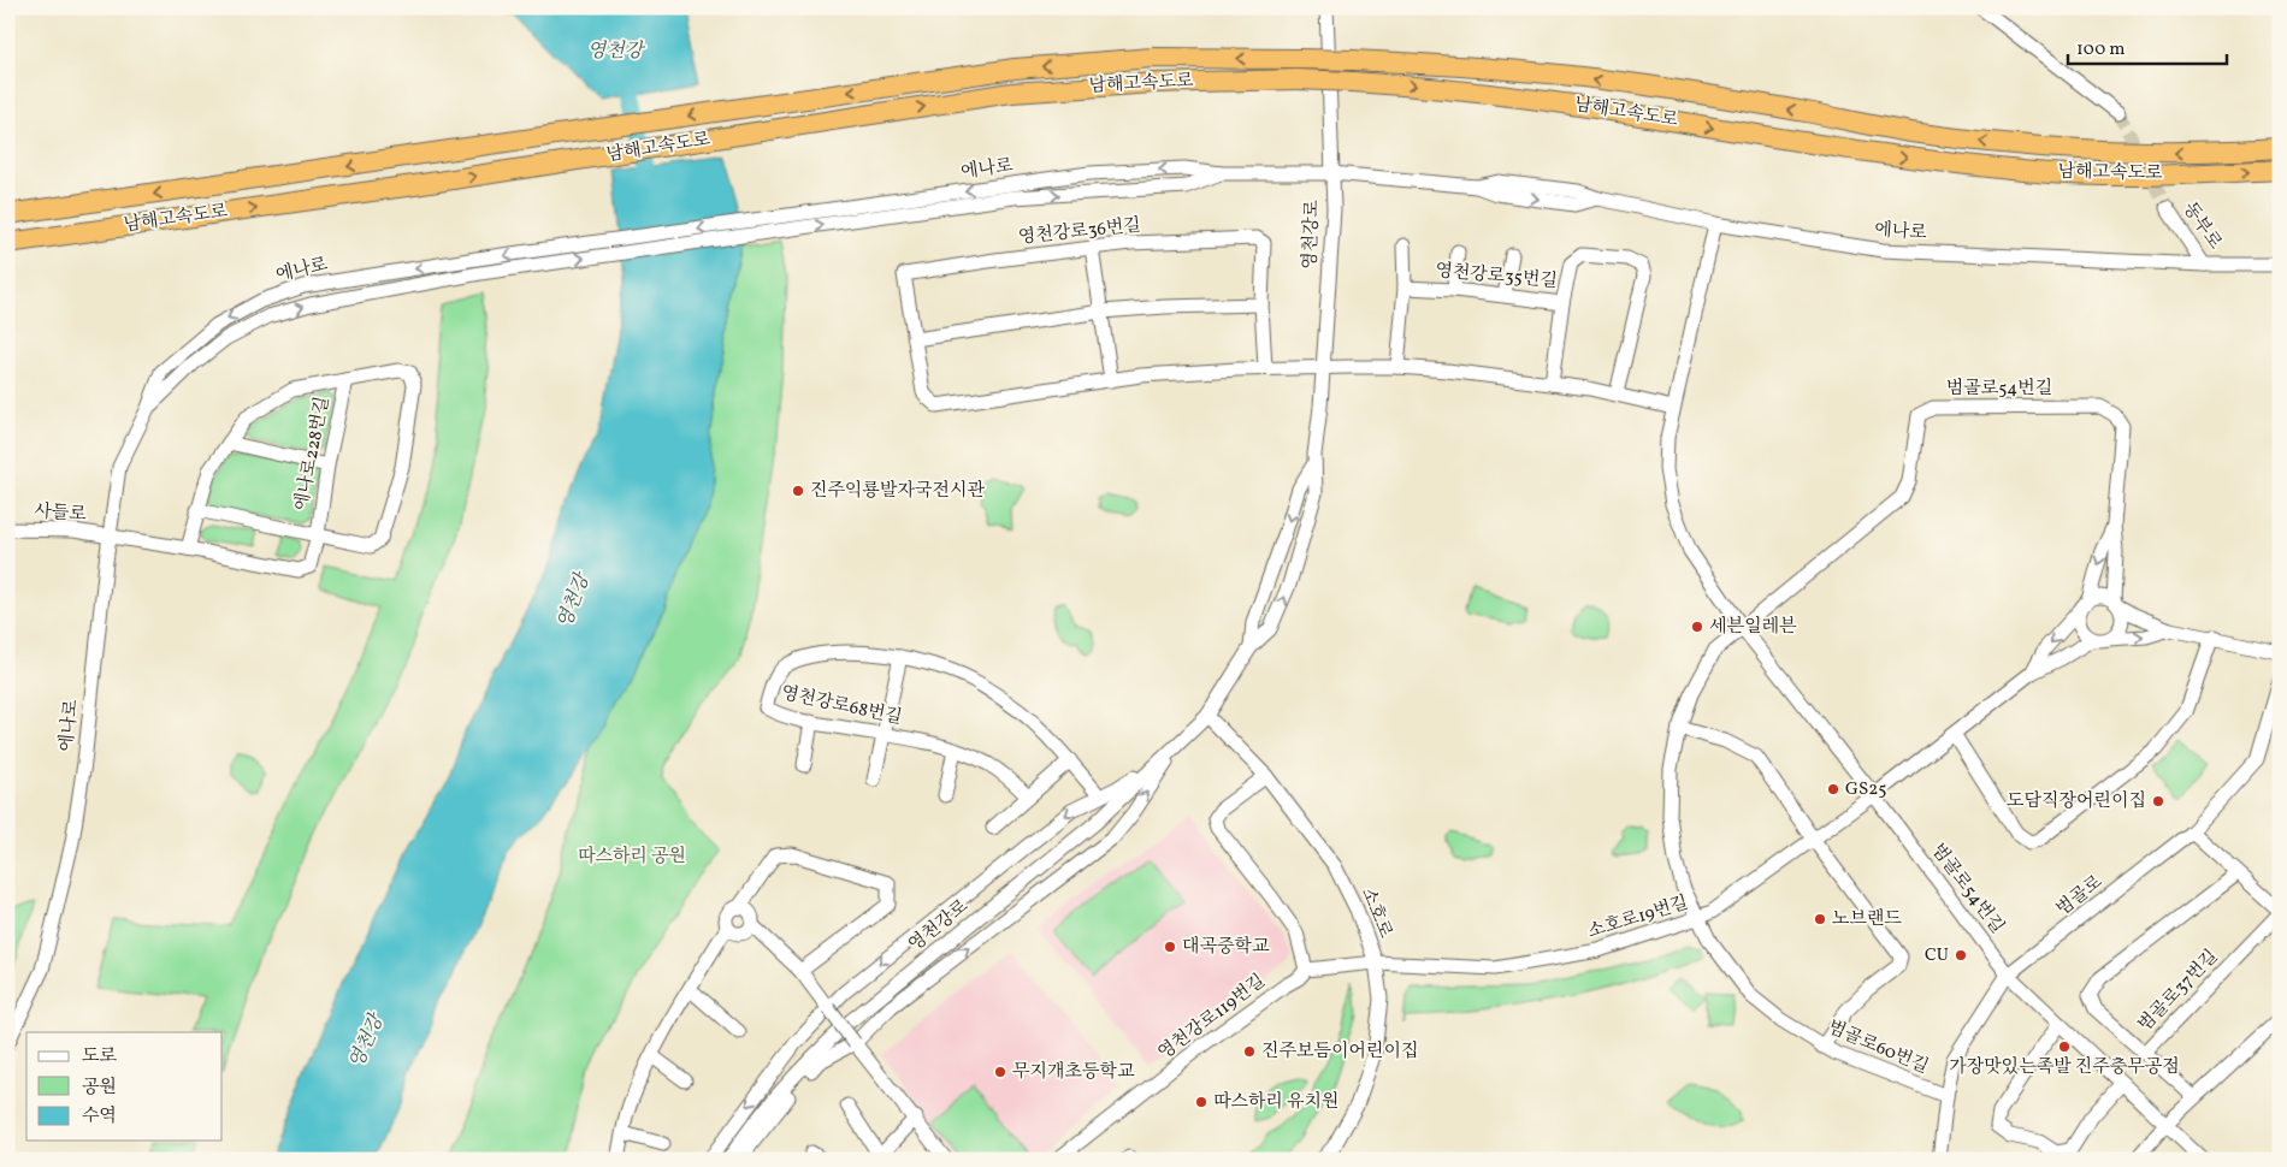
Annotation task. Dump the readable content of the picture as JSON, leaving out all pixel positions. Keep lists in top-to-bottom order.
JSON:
{
  "streets": {
    "highway": ["남해고속도로"],
    "street": [
      "에나로",
      "동부로",
      "영천강로36번길",
      "영천강로",
      "영천강로35번길",
      "범골로54번길",
      "에나로228번길",
      "사들로",
      "영천강로68번길",
      "범골로",
      "소호로",
      "소호로19번길",
      "범골로37번길",
      "영천강로119번길",
      "범골로60번길"
    ]
  },
  "crossings": [
    ["에나로", "동부로"],
    ["에나로", "영천강로"],
    ["에나로", "범골로54번길"],
    ["에나로", "에나로228번길"],
    ["에나로", "사들로"],
    ["영천강로36번길", "영천강로"],
    ["영천강로", "영천강로68번길"],
    ["영천강로", "소호로"],
    ["범골로54번길", "범골로"],
    ["범골로54번길", "소호로19번길"],
    ["범골로54번길", "범골로60번길"],
    ["에나로228번길", "사들로"],
    ["범골로", "범골로37번길"],
    ["범골로", "범골로60번길"],
    ["소호로", "소호로19번길"],
    ["소호로", "영천강로119번길"],
    ["소호로19번길", "영천강로119번길"],
    ["소호로19번길", "범골로60번길"]
  ],
  "water": ["영천강"],
  "parks": ["따스하리 공원"],
  "places": [
    "진주익룡발자국전시관",
    "세븐일레븐",
    "GS25",
    "도담직장어린이집",
    "노브랜드",
    "대곡중학교",
    "CU",
    "가장맛있는족발 진주충무공점",
    "진주보듬이어린이집",
    "무지개초등학교",
    "따스하리 유치원"
  ],
  "legend": ["도로", "공원", "수역"],
  "scale_bar": "100 m"
}
